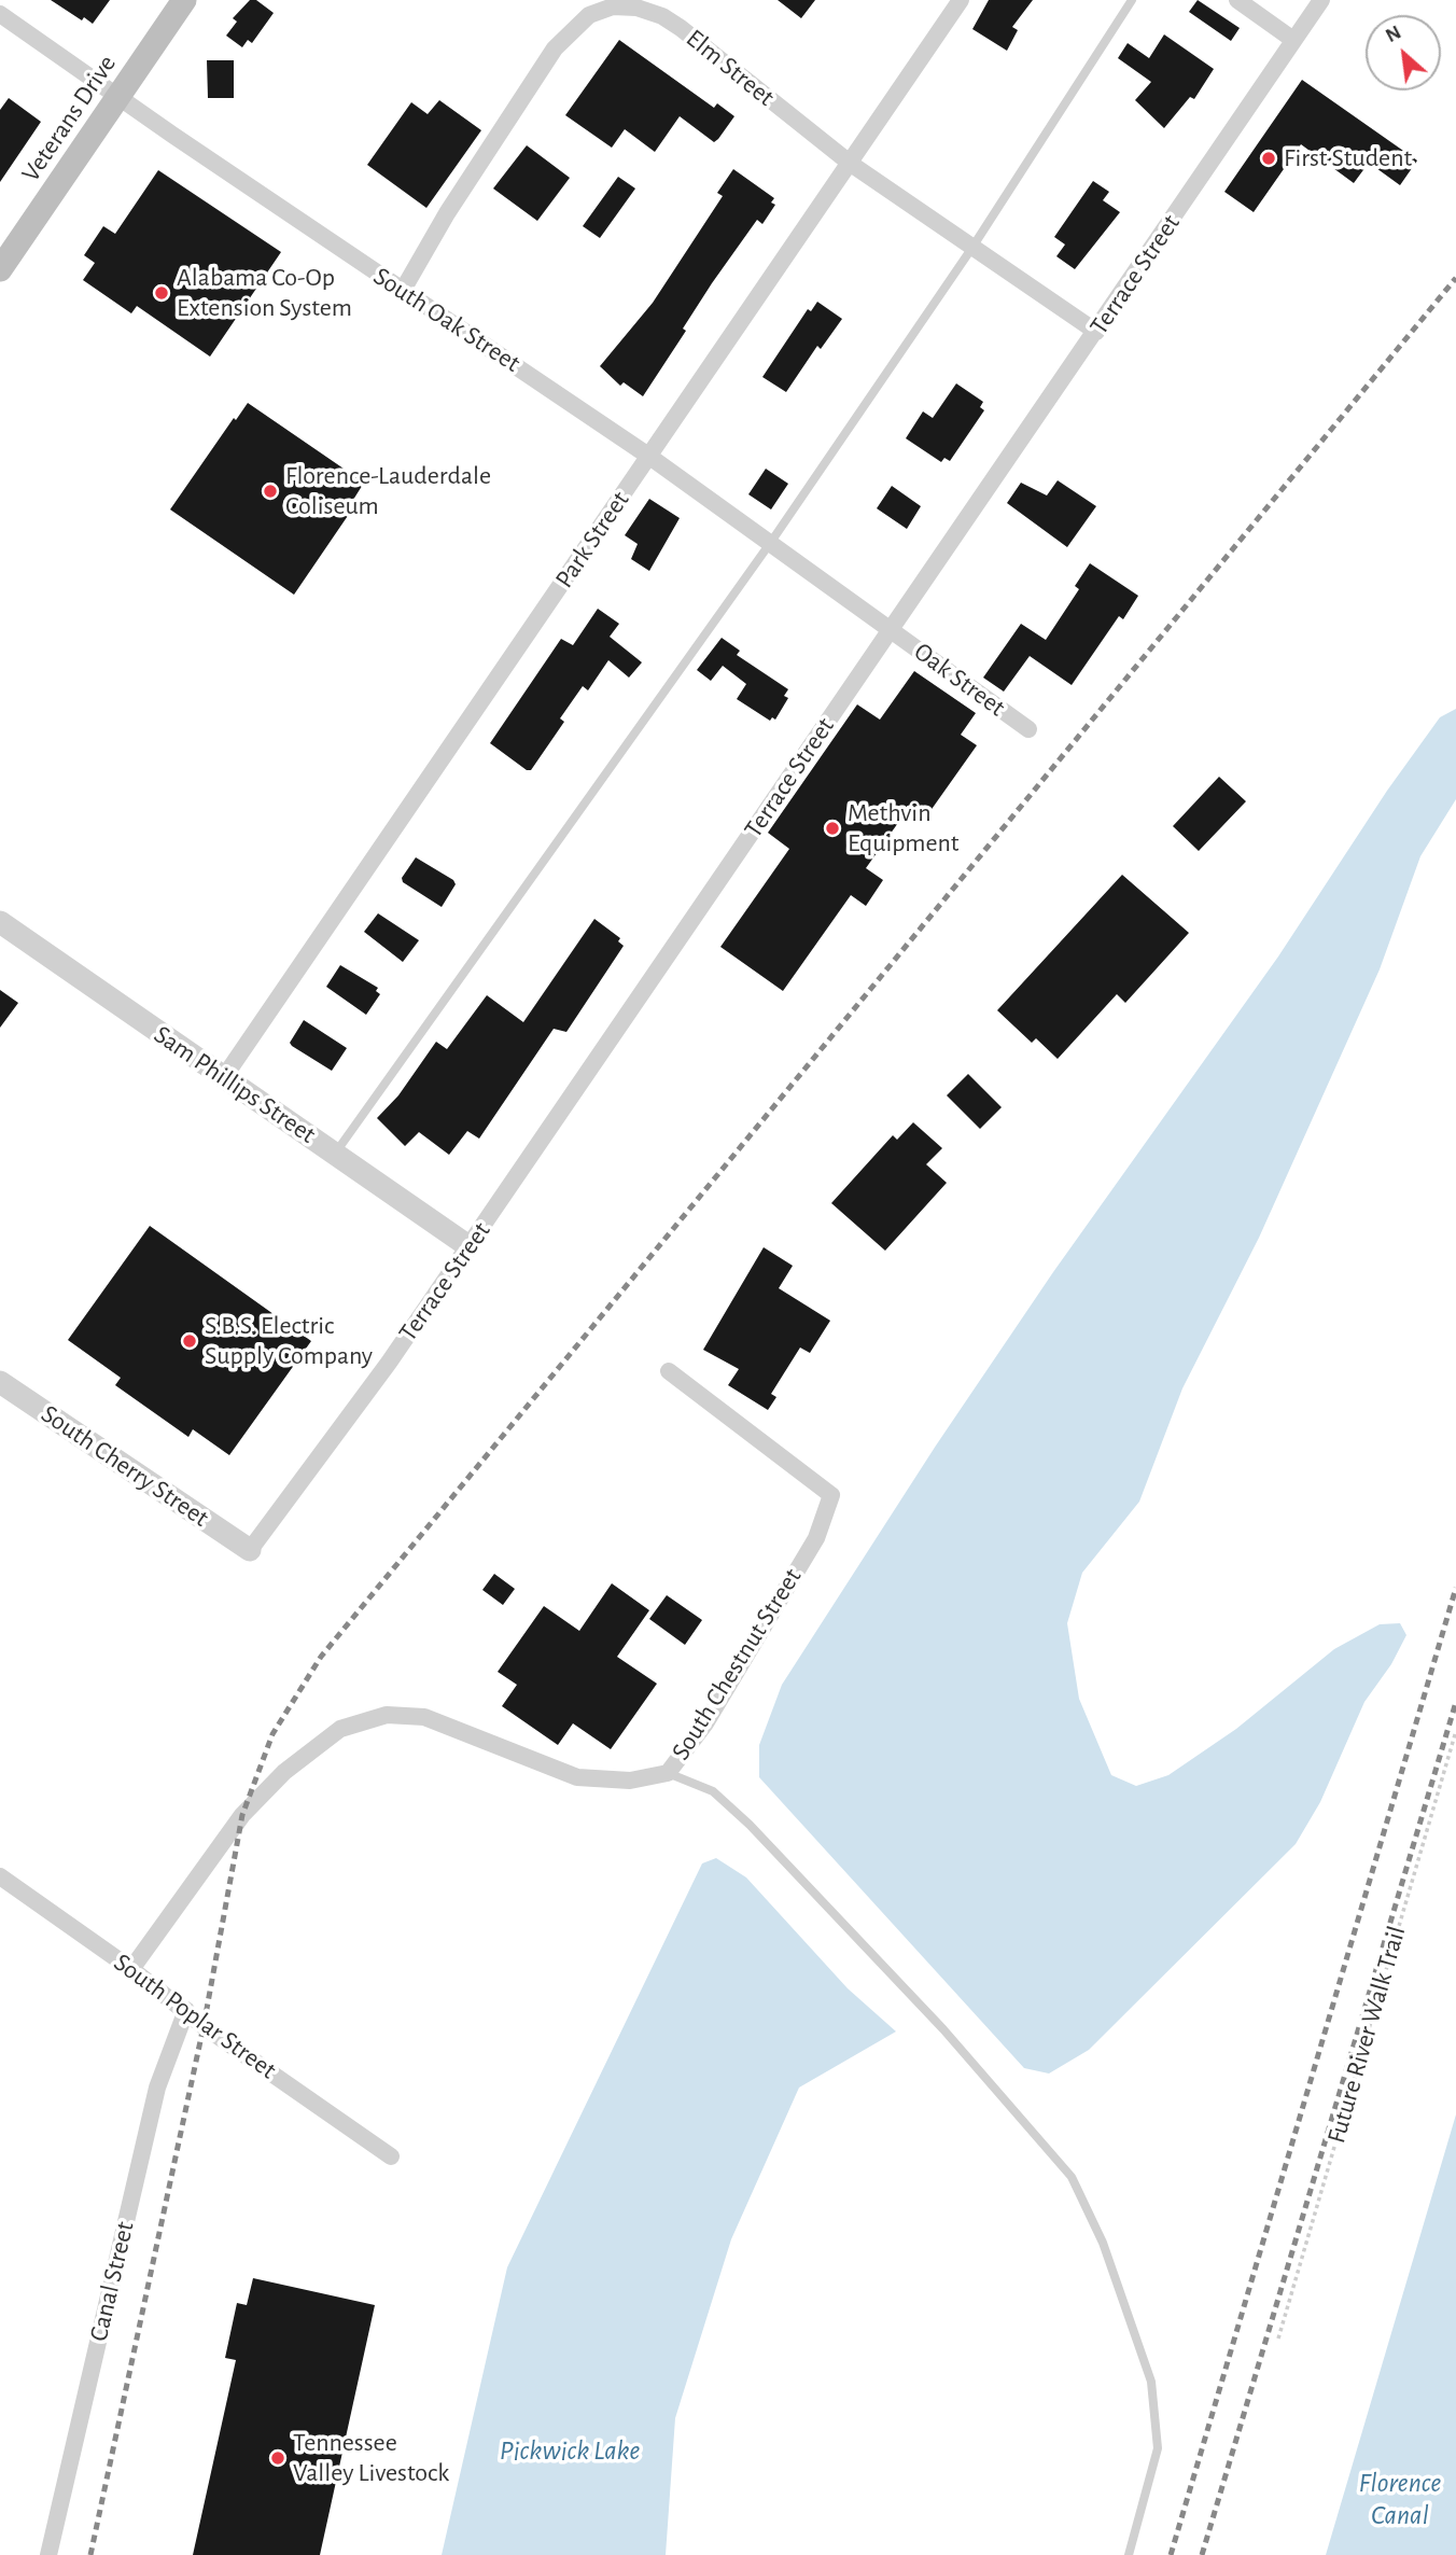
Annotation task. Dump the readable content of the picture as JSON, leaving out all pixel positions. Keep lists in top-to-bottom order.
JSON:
{
  "streets": {
    "main road": ["Veterans Drive"],
    "street": [
      "Elm Street",
      "Terrace Street",
      "South Oak Street",
      "Park Street",
      "Oak Street",
      "Sam Phillips Street",
      "South Cherry Street",
      "South Chestnut Street",
      "South Poplar Street",
      "Canal Street"
    ],
    "path": ["Future River Walk Trail"]
  },
  "crossings": [
    ["Elm Street", "Terrace Street"],
    ["Elm Street", "South Oak Street"],
    ["Elm Street", "Park Street"],
    ["Veterans Drive", "South Oak Street"],
    ["Terrace Street", "South Oak Street"],
    ["Terrace Street", "Oak Street"],
    ["Terrace Street", "Sam Phillips Street"],
    ["Terrace Street", "South Cherry Street"],
    ["South Oak Street", "Park Street"],
    ["South Oak Street", "Oak Street"],
    ["Park Street", "Sam Phillips Street"],
    ["South Chestnut Street", "South Poplar Street"],
    ["South Poplar Street", "Canal Street"]
  ],
  "water": ["Pickwick Lake", "Florence Canal"],
  "places": [
    "First Student",
    "Alabama Co-Op Extension System",
    "Florence-Lauderdale Coliseum",
    "Methvin Equipment",
    "S.B.S. Electric Supply Company",
    "Tennessee Valley Livestock"
  ],
  "north": "top left"
}
